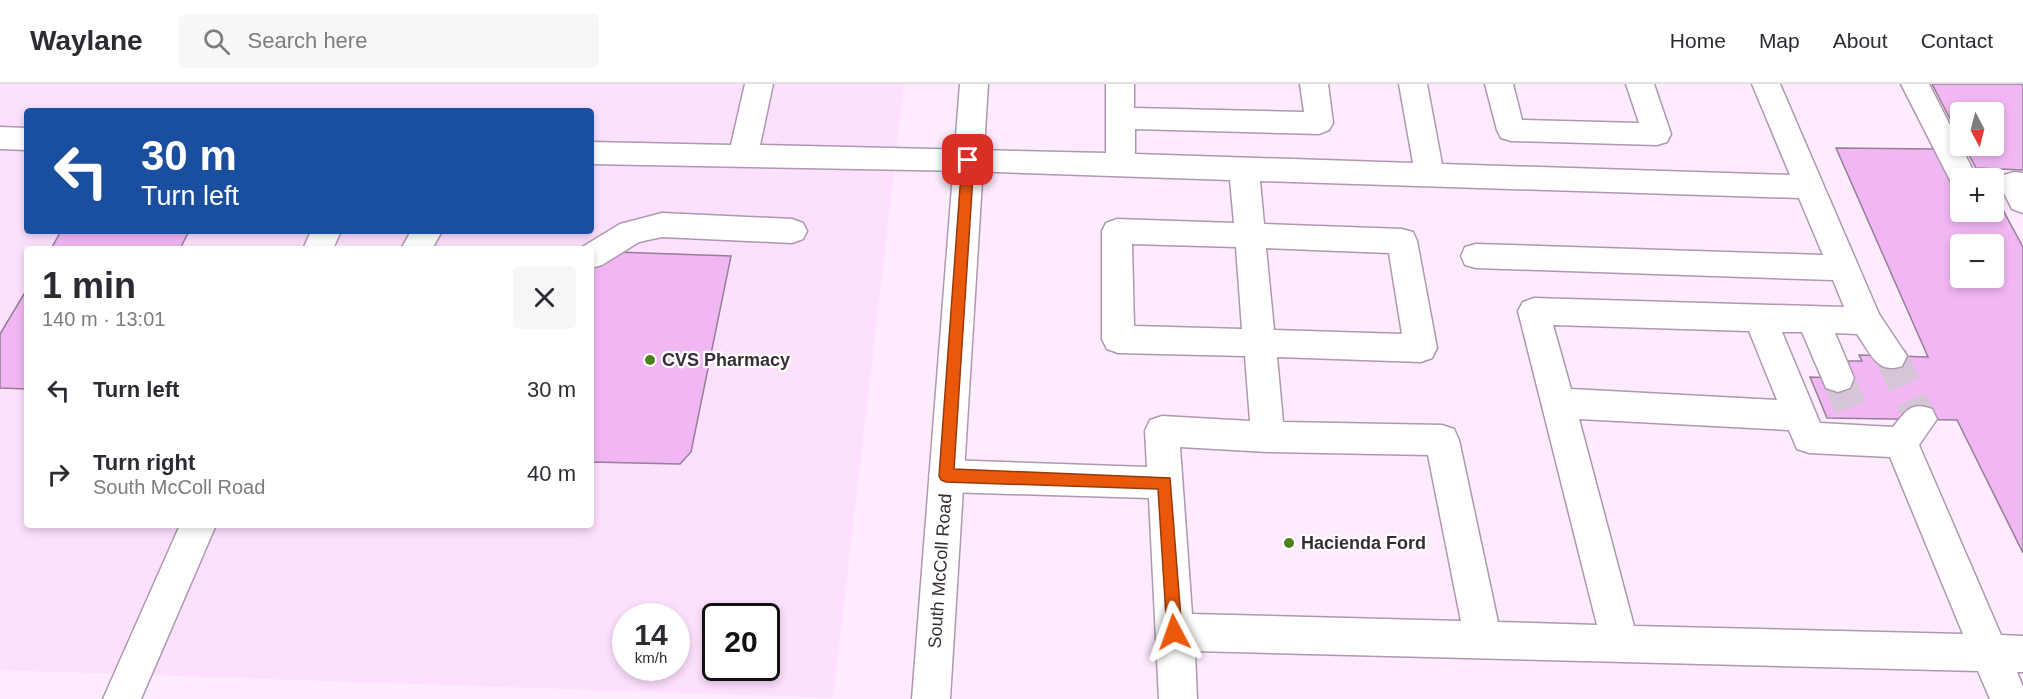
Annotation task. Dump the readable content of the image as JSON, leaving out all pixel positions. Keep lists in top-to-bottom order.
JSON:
{
  "streets": {
    "main road": ["South McColl Road"]
  },
  "places": ["CVS Pharmacy", "Hacienda Ford"],
  "north": "bottom",
  "page": {
    "header": "Waylane",
    "search": "Search here",
    "nav": [
      "Home",
      "Map",
      "About",
      "Contact"
    ],
    "map_buttons": ["+", "−"],
    "turn": ["30 m", "Turn left"],
    "heading": ["1 min", "140 m · 13:01"],
    "list": [
      {
        "name": "Turn left",
        "value": "30 m"
      },
      {
        "name": "Turn right",
        "note": "South McColl Road",
        "value": "40 m"
      }
    ],
    "speed": "14 km/h",
    "limit": "20"
  }
}
